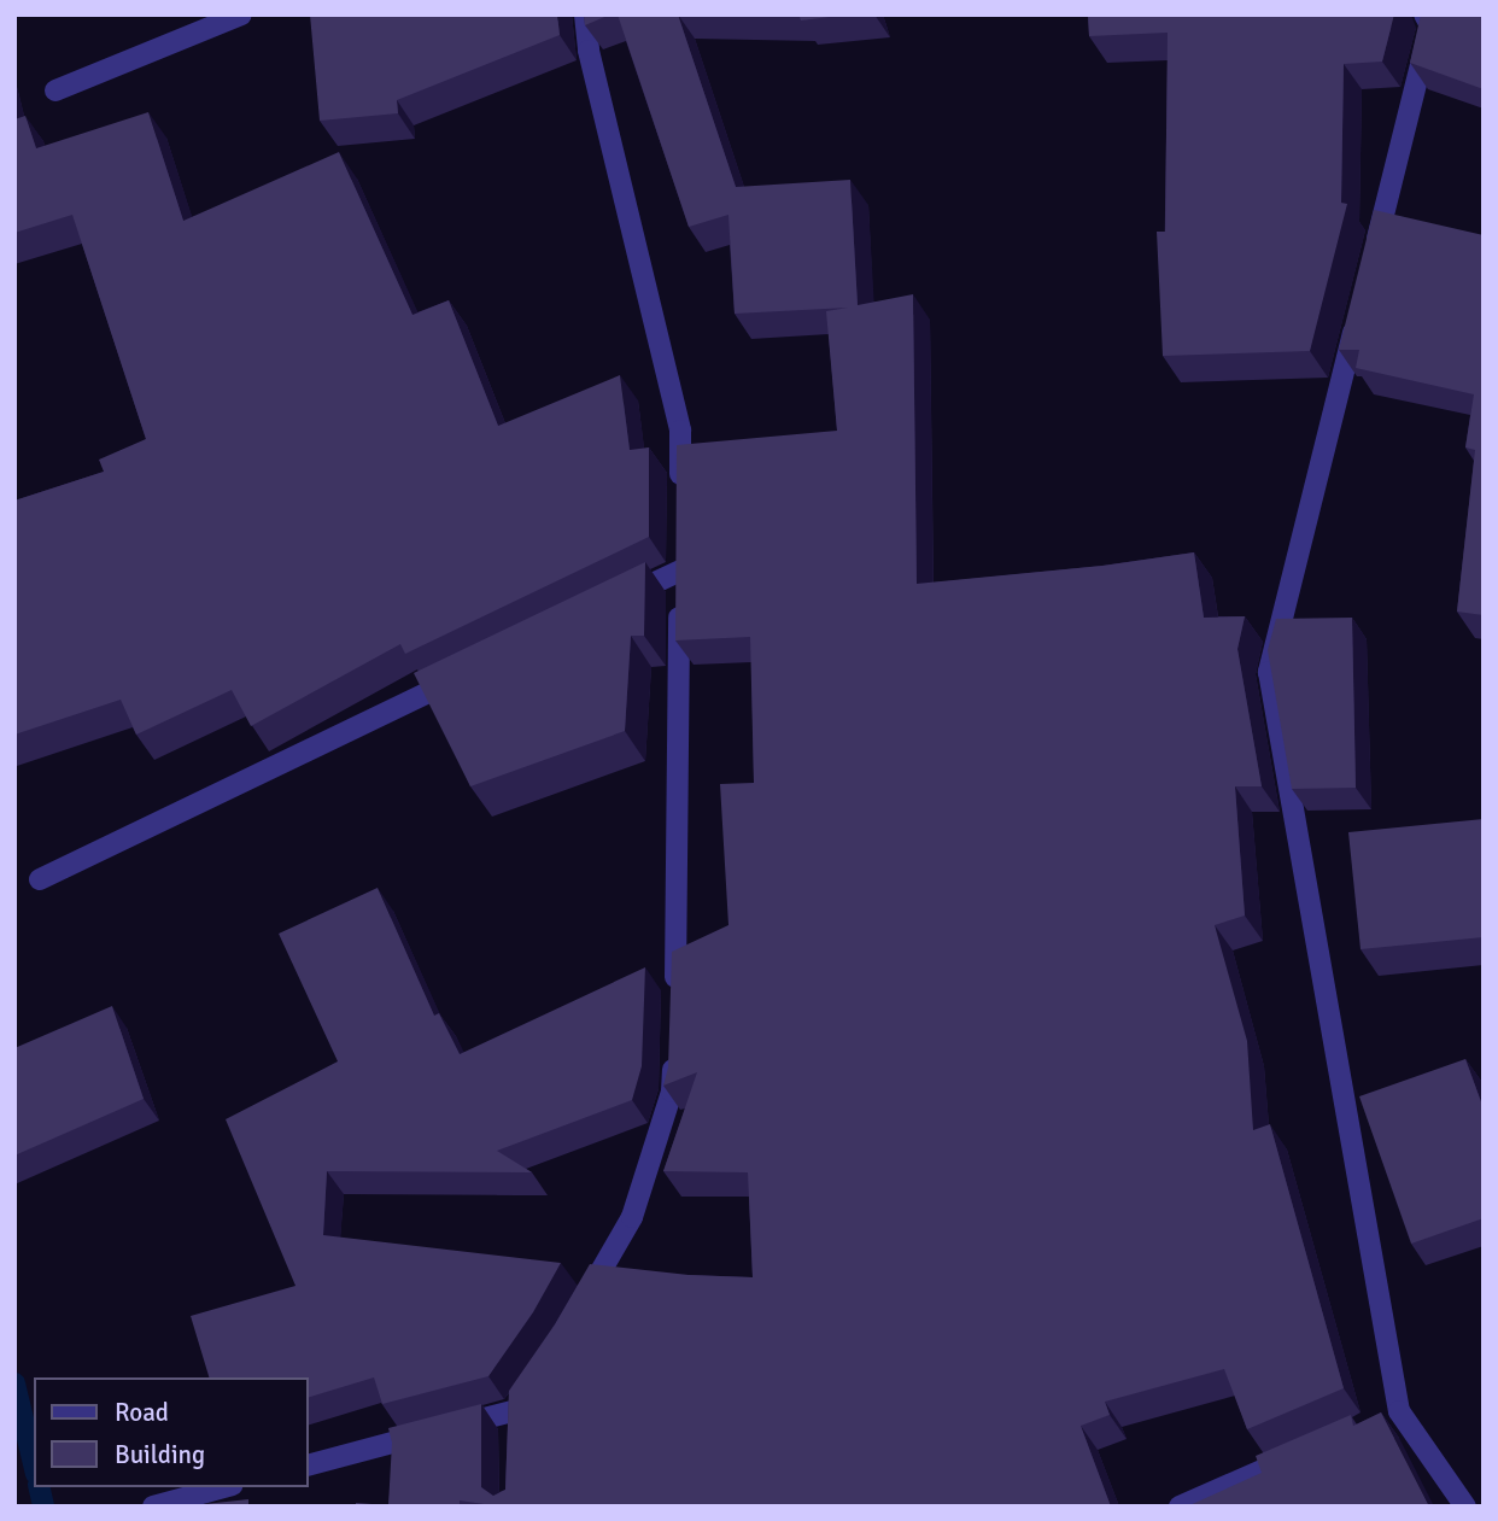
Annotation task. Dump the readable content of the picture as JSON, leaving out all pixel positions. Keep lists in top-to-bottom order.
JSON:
{
  "legend": ["Road", "Building"]
}
